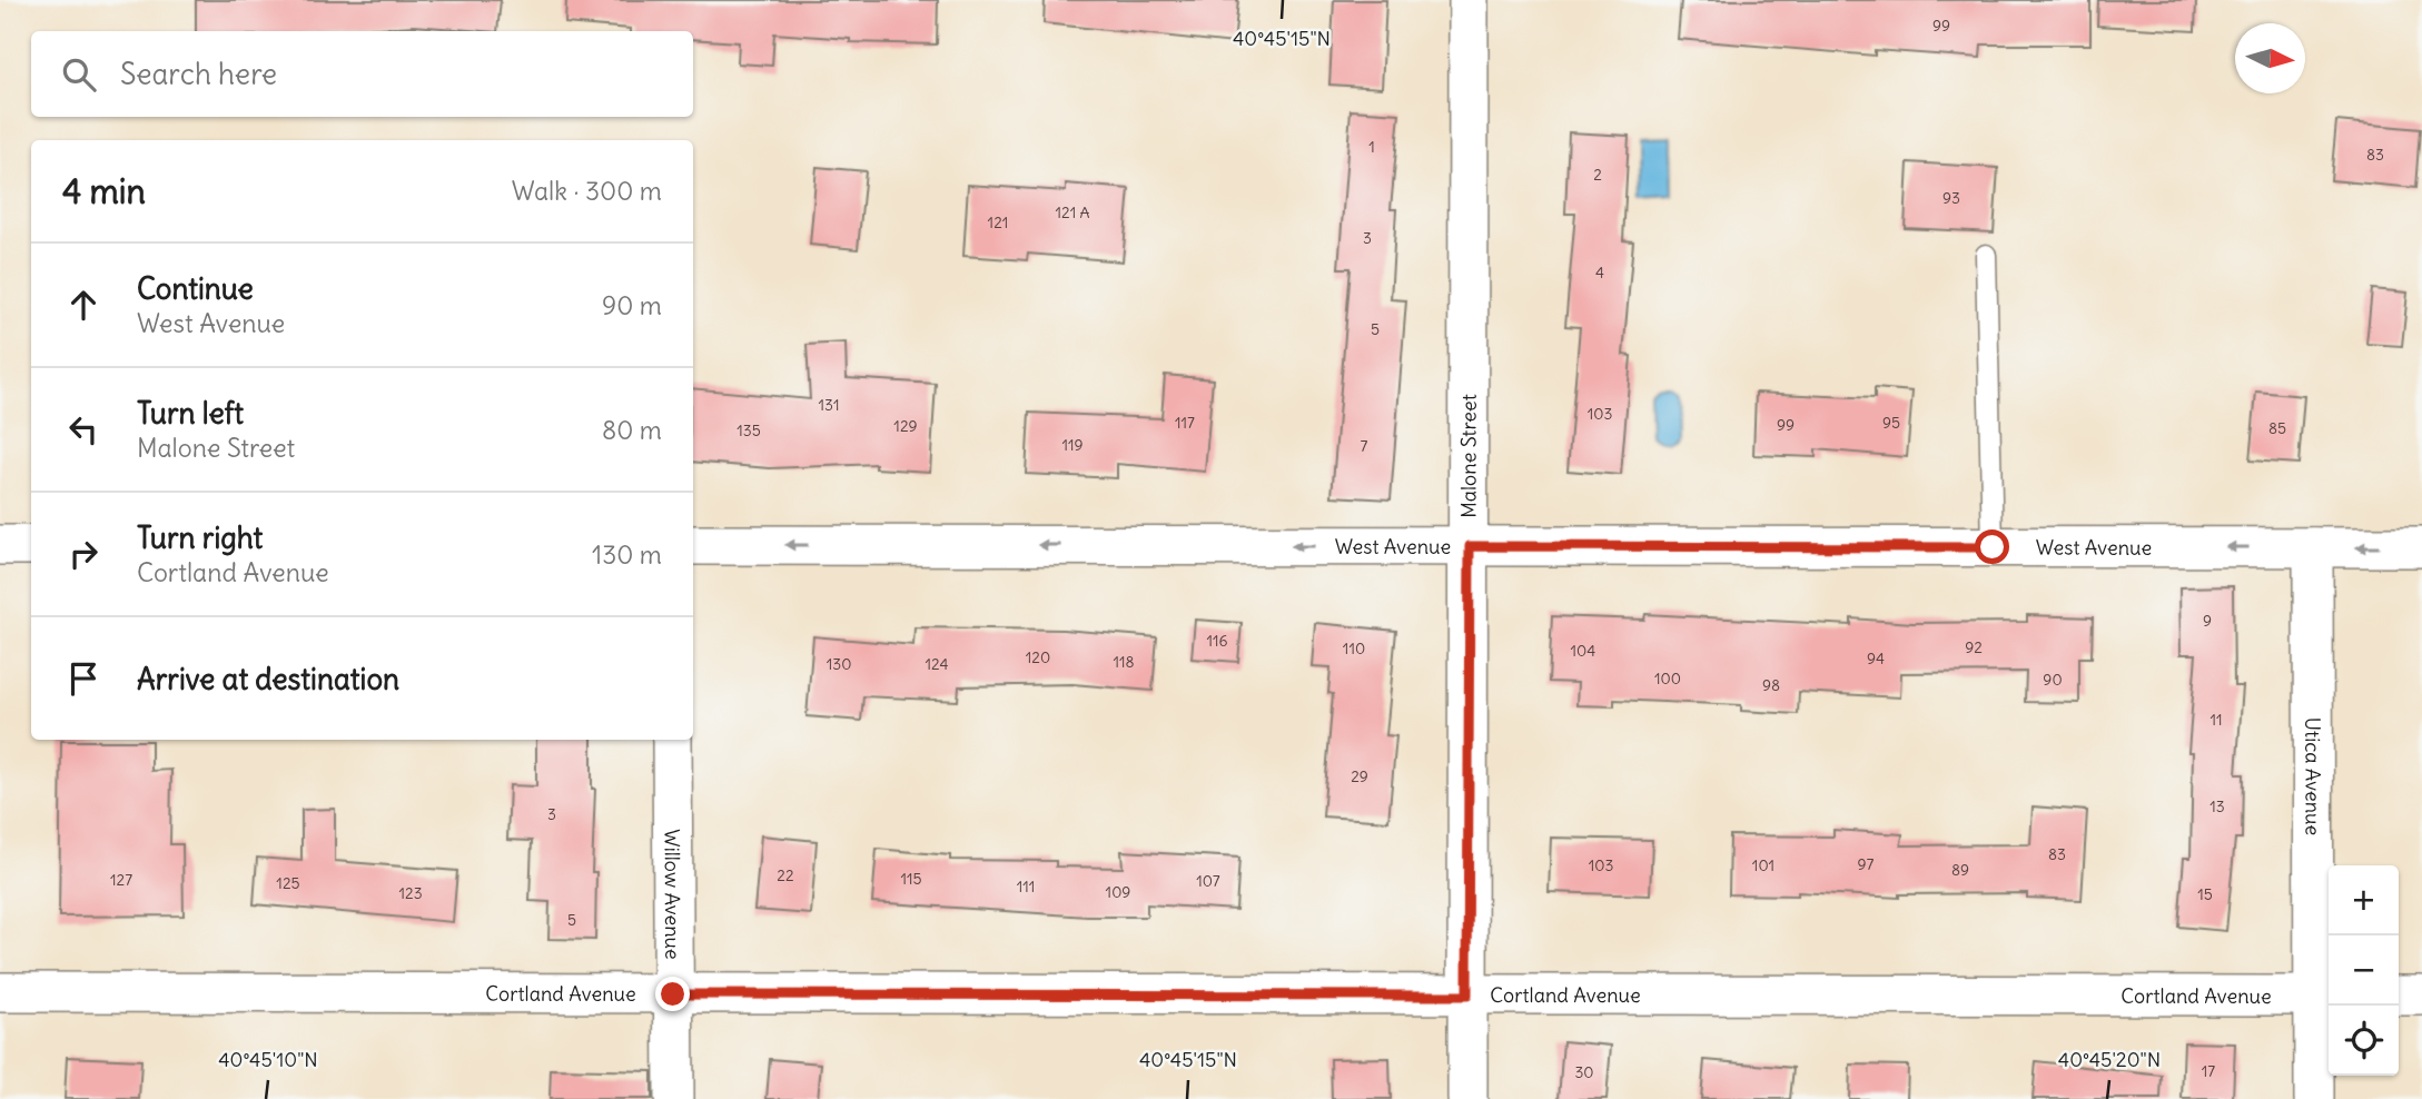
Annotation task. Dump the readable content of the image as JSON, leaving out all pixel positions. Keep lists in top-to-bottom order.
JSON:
{
  "streets": {
    "street": [
      "Malone Street",
      "West Avenue",
      "Utica Avenue",
      "Willow Avenue",
      "Cortland Avenue"
    ]
  },
  "crossings": [
    ["Malone Street", "West Avenue"],
    ["Malone Street", "Cortland Avenue"],
    ["West Avenue", "Utica Avenue"],
    ["Utica Avenue", "Cortland Avenue"],
    ["Willow Avenue", "Cortland Avenue"]
  ],
  "one_way": ["West Avenue"],
  "house_numbers": [
    "99",
    "1",
    "83",
    "2",
    "93",
    "121 A",
    "121",
    "3",
    "4",
    "5",
    "131",
    "103",
    "117",
    "95",
    "99",
    "129",
    "85",
    "135",
    "119",
    "7",
    "9",
    "116",
    "92",
    "110",
    "104",
    "120",
    "94",
    "118",
    "130",
    "124",
    "100",
    "90",
    "98",
    "11",
    "29",
    "13",
    "3",
    "83",
    "97",
    "103",
    "101",
    "89",
    "22",
    "115",
    "127",
    "107",
    "125",
    "111",
    "109",
    "123",
    "15",
    "5",
    "17",
    "30"
  ],
  "north": "right",
  "page": {
    "search": "Search here",
    "heading": ["4 min", "Walk · 300 m"],
    "list": [
      ["Continue", "West Avenue", "90 m"],
      ["Turn left", "Malone Street", "80 m"],
      ["Turn right", "Cortland Avenue", "130 m"],
      "Arrive at destination"
    ],
    "map_buttons": ["+", "−"]
  },
  "coordinates": ["40°45'15\"N", "40°45'10\"N", "40°45'20\"N"]
}
